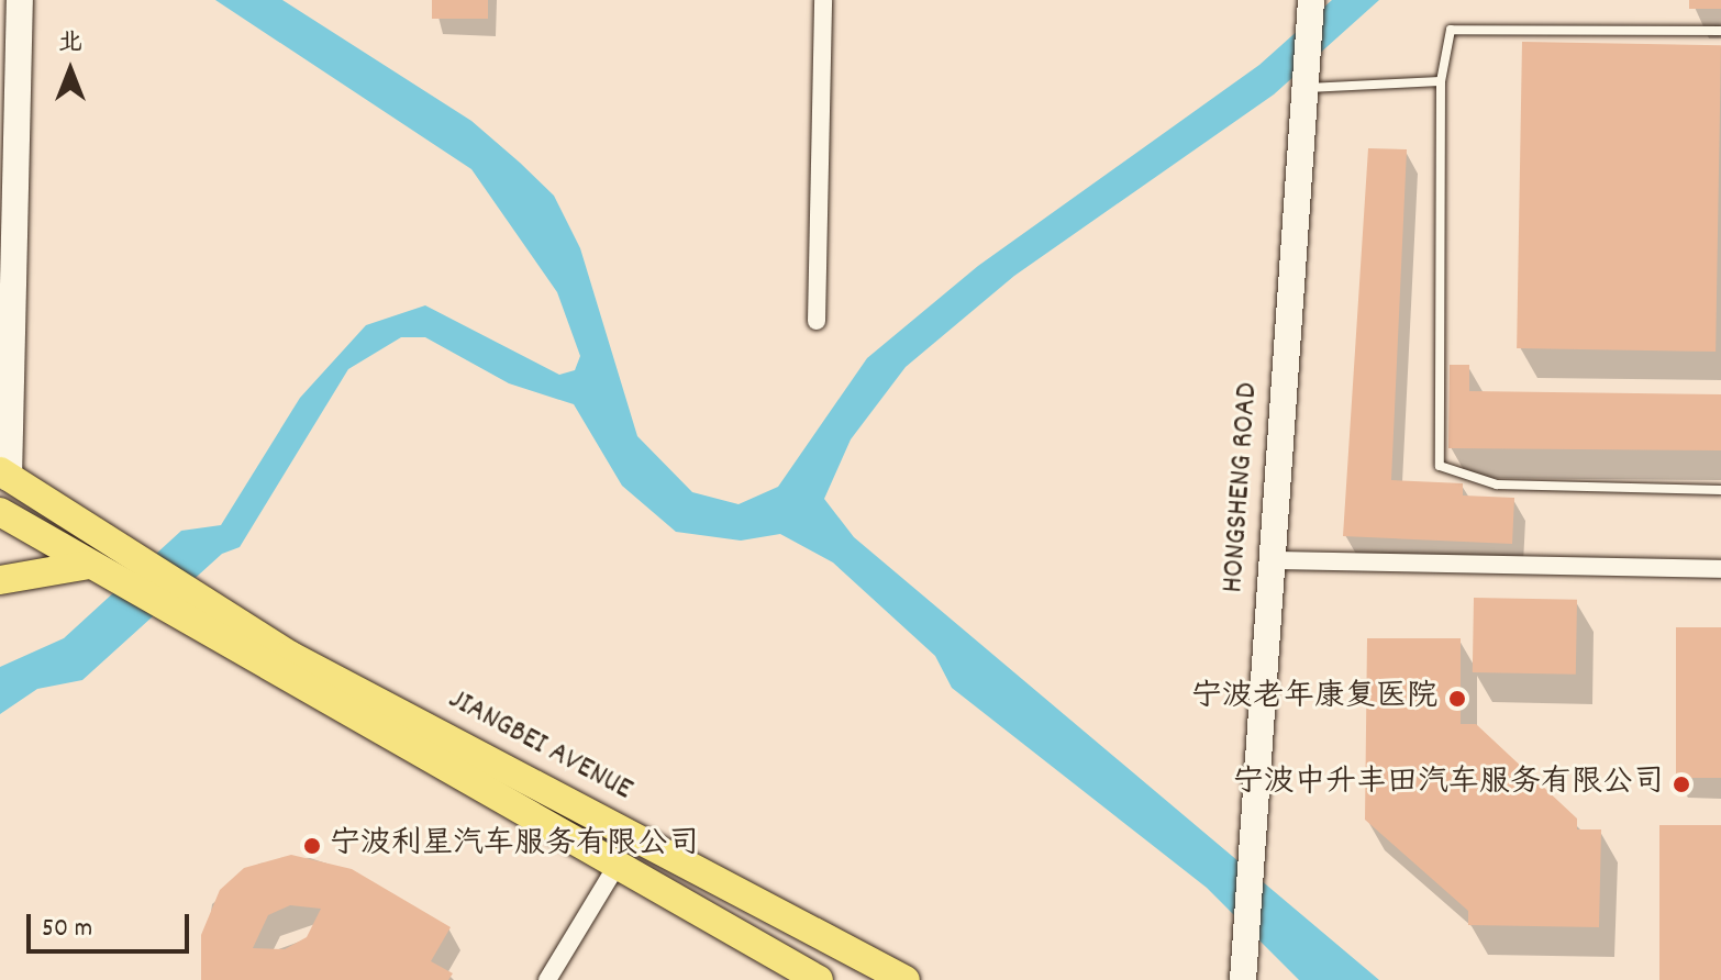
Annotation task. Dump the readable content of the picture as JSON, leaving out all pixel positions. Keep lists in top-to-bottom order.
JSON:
{
  "streets": {
    "main road": ["JIANGBEI AVENUE"],
    "street": ["HONGSHENG ROAD"]
  },
  "places": ["宁波老年康复医院", "宁波中升丰田汽车服务有限公司", "宁波利星汽车服务有限公司"],
  "scale_bar": "50 m",
  "north": "top"
}
